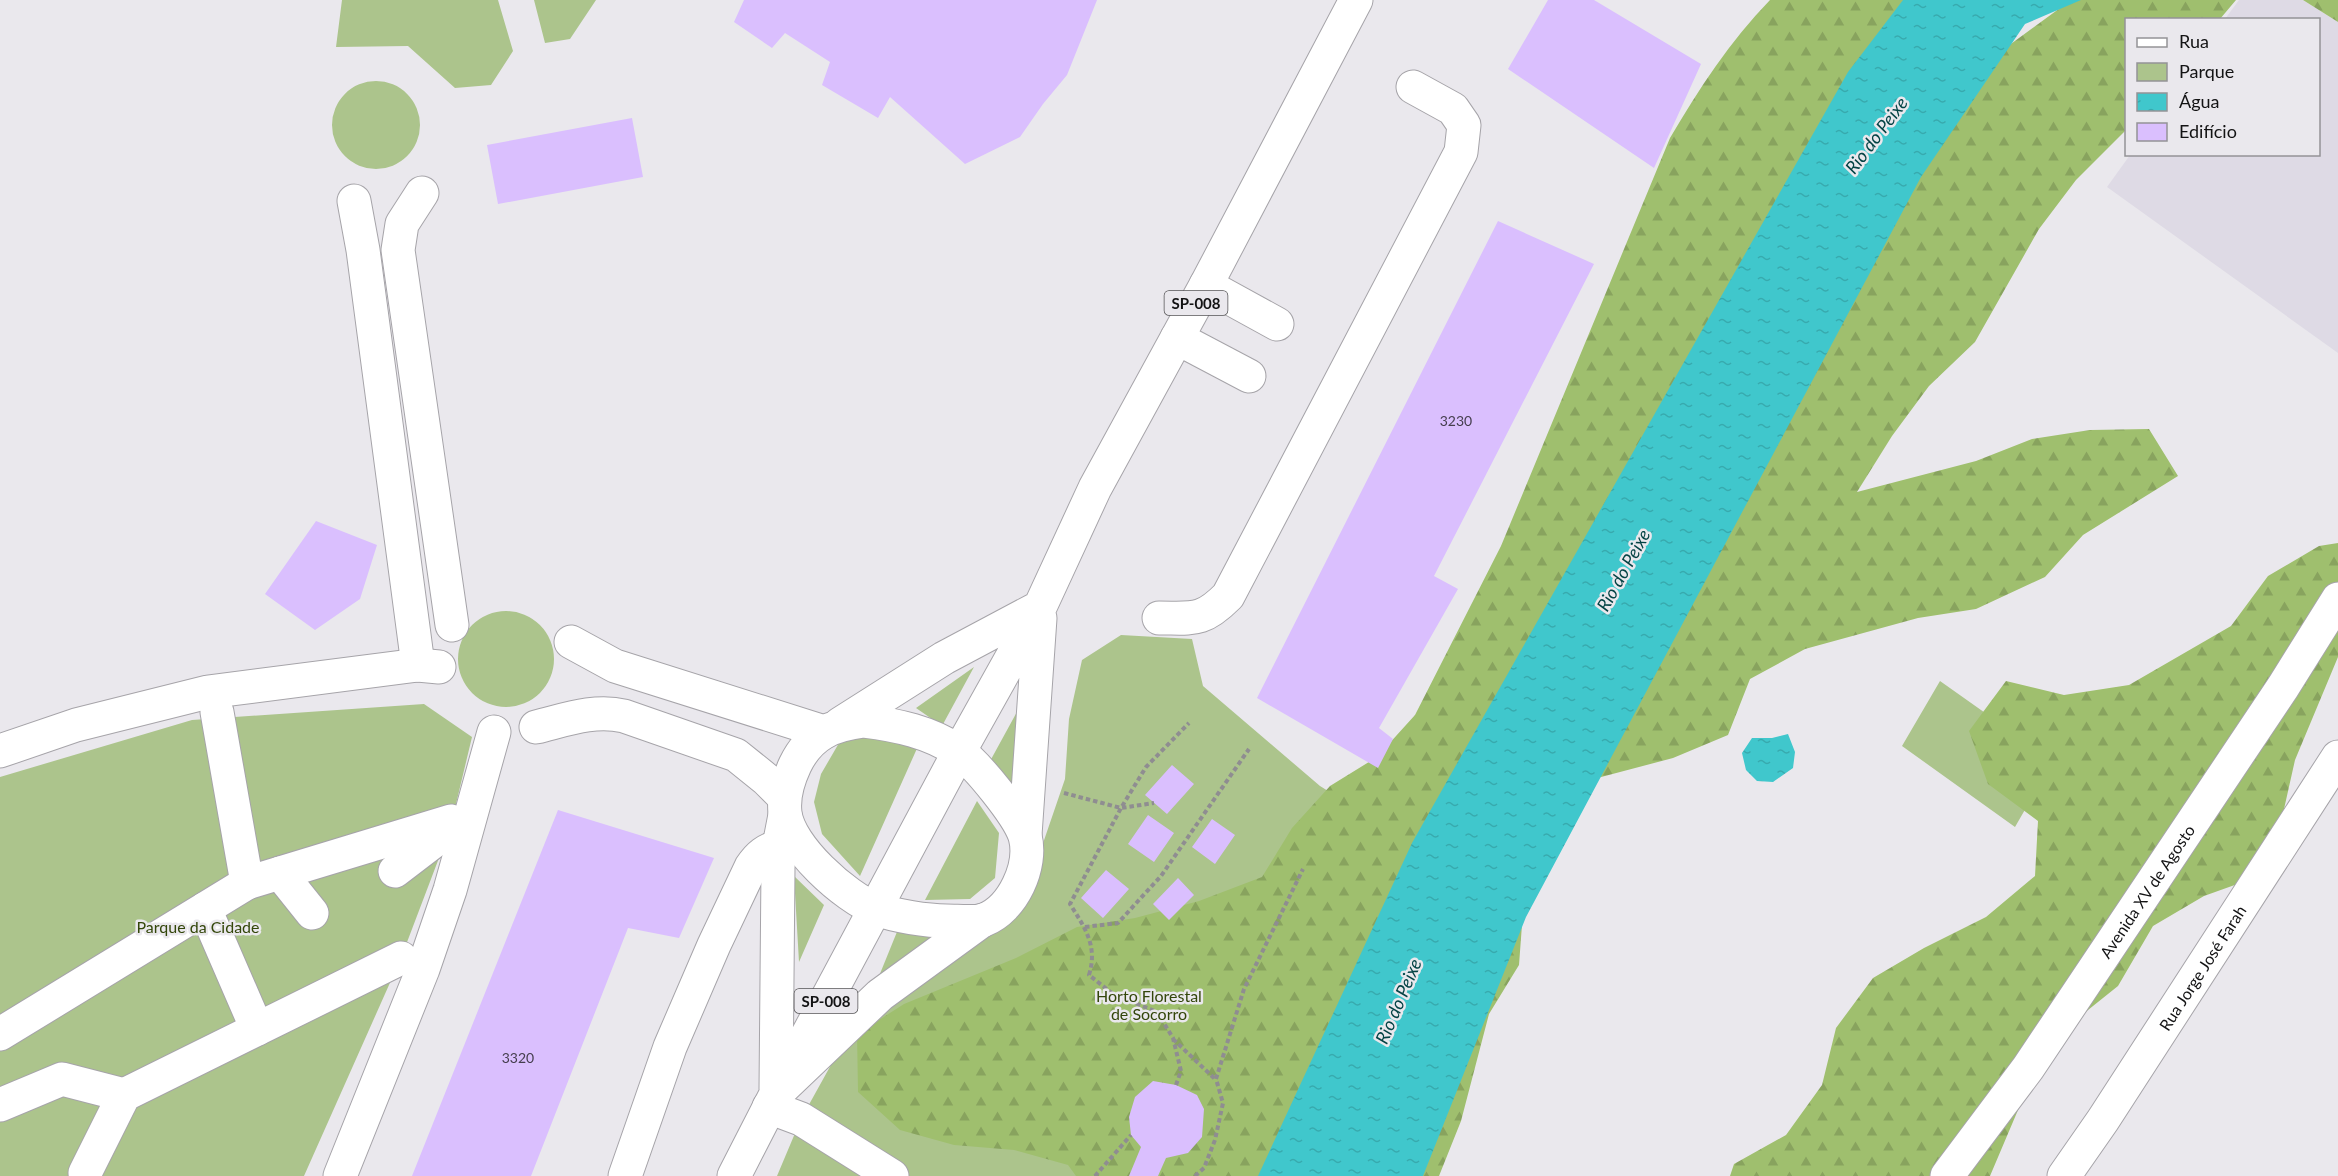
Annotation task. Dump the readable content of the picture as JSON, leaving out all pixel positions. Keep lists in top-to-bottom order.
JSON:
{
  "streets": {
    "street": ["SP-008", "Avenida XV de Agosto", "Rua Jorge José Farah"]
  },
  "water": ["Rio do Peixe"],
  "parks": ["Parque da Cidade", "Horto Florestal de Socorro"],
  "house_numbers": ["3230", "3320"],
  "legend": [
    "Rua",
    "Parque",
    "Água",
    "Edifício"
  ]
}
